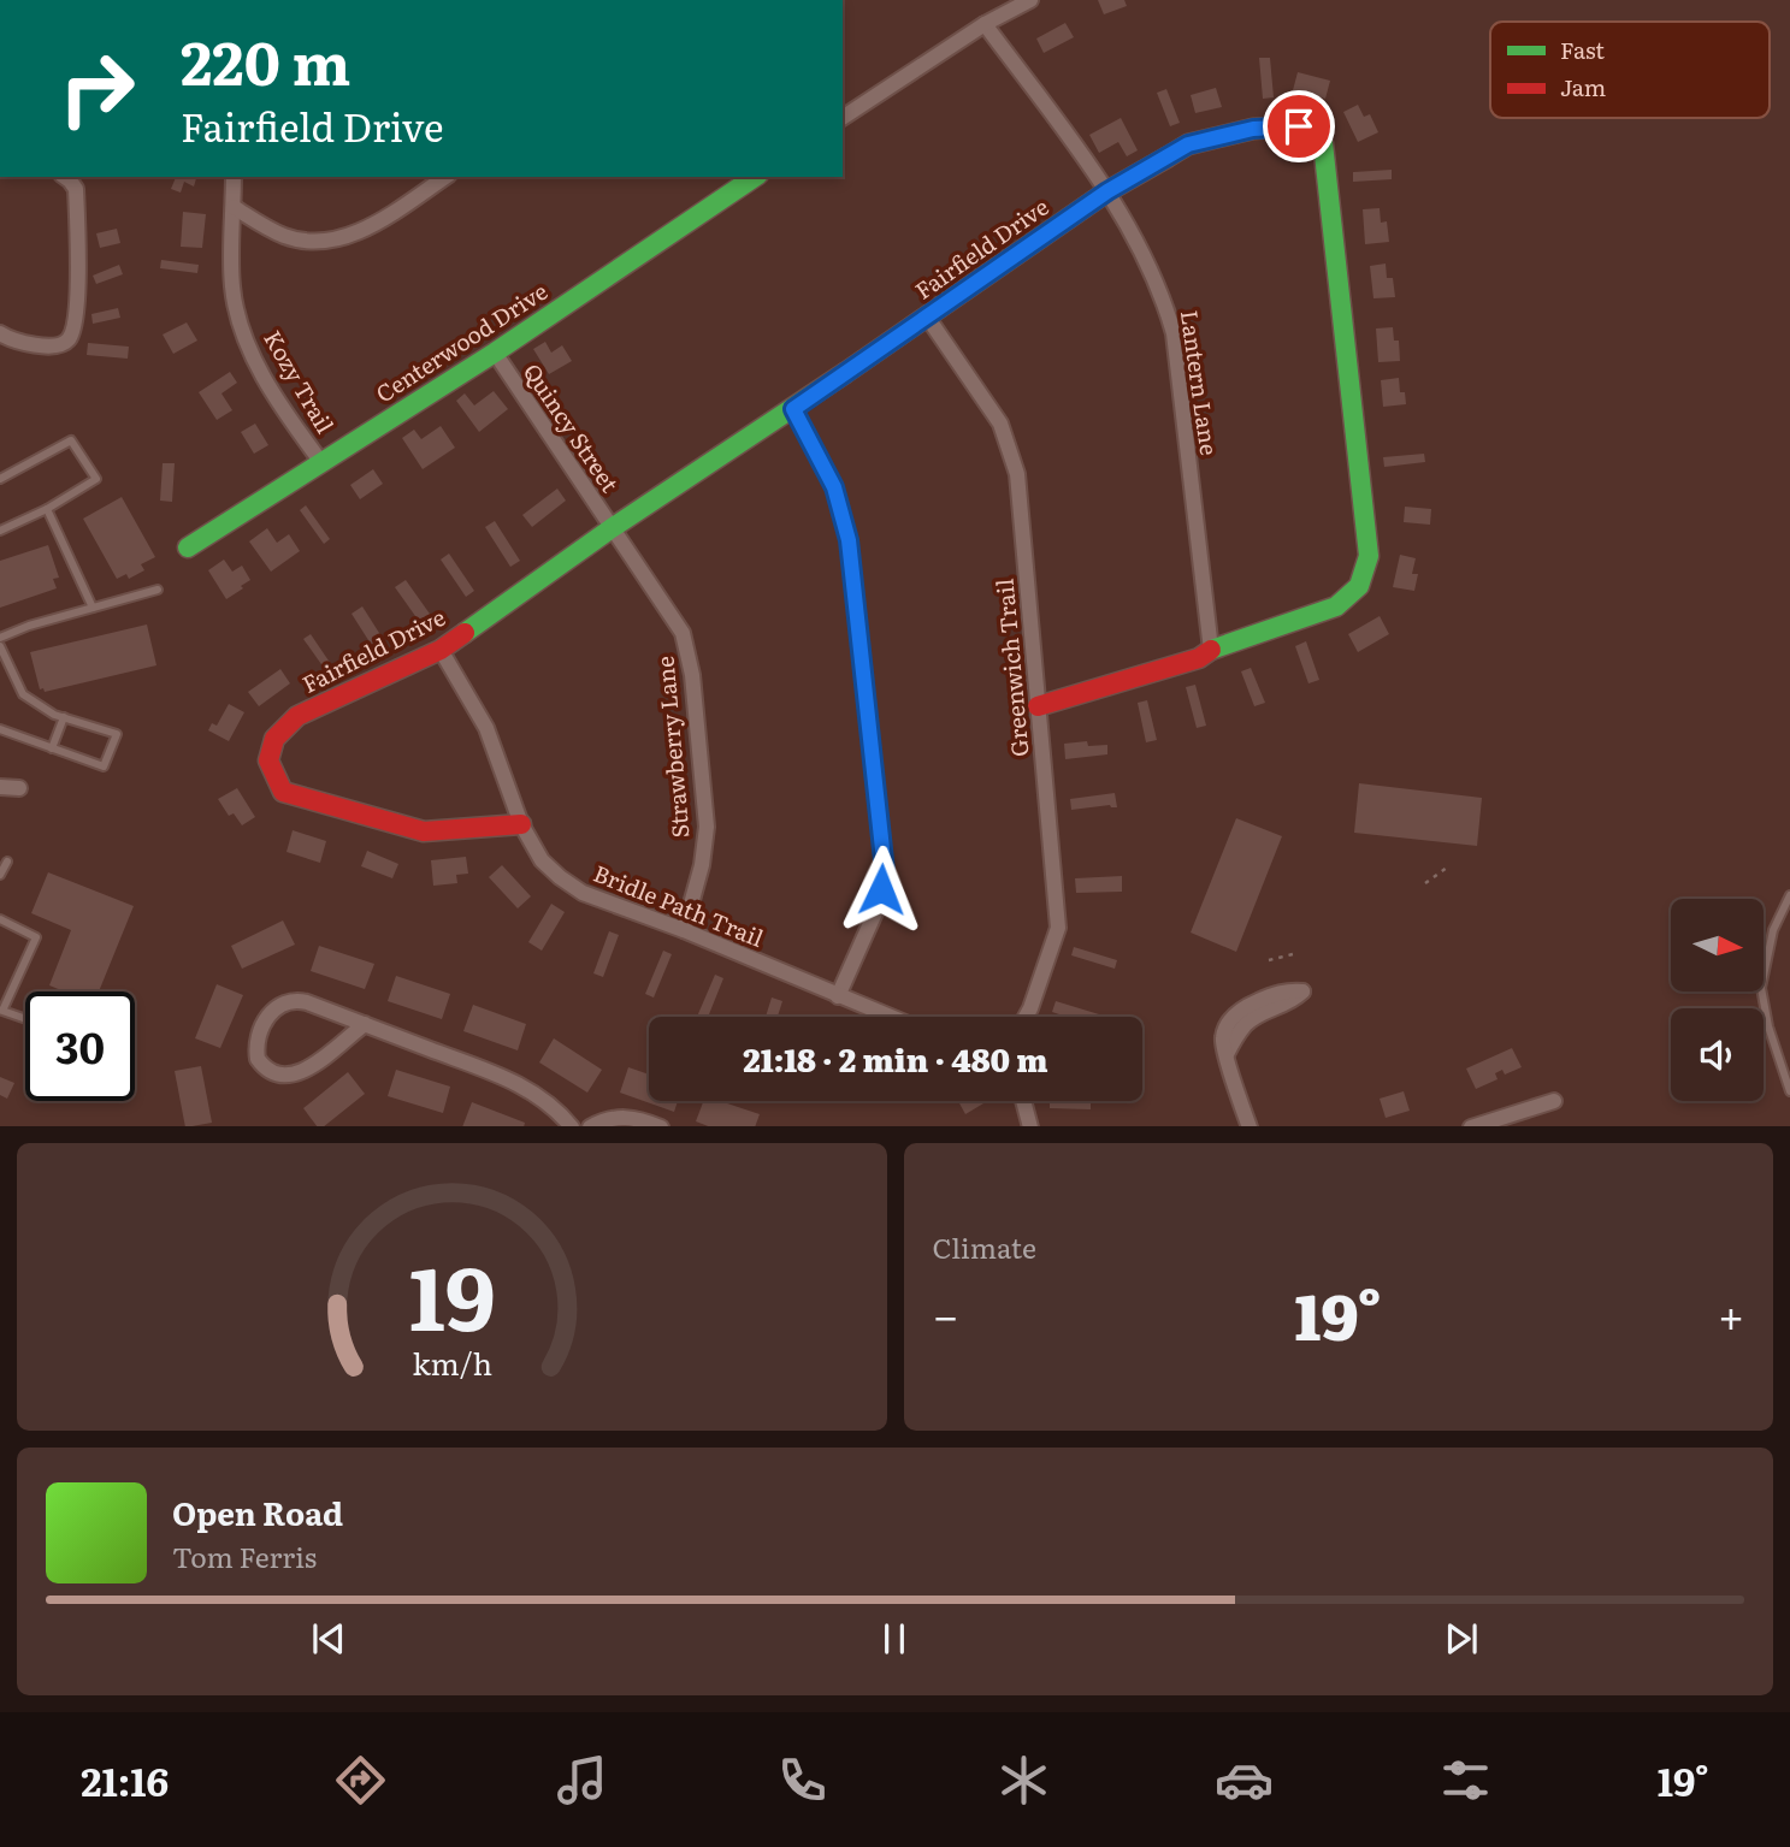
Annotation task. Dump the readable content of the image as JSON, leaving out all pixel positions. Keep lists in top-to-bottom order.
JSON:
{
  "streets": {
    "street": [
      "Fairfield Drive",
      "Centerwood Drive",
      "Kozy Trail",
      "Lantern Lane",
      "Quincy Street",
      "Greenwich Trail",
      "Strawberry Lane",
      "Bridle Path Trail"
    ]
  },
  "crossings": [
    ["Fairfield Drive", "Lantern Lane"],
    ["Fairfield Drive", "Quincy Street"],
    ["Fairfield Drive", "Greenwich Trail"],
    ["Fairfield Drive", "Strawberry Lane"],
    ["Fairfield Drive", "Bridle Path Trail"],
    ["Centerwood Drive", "Kozy Trail"],
    ["Centerwood Drive", "Quincy Street"],
    ["Quincy Street", "Strawberry Lane"],
    ["Strawberry Lane", "Bridle Path Trail"]
  ],
  "legend": ["Fast", "Jam"],
  "north": "right",
  "page": {
    "turn": ["220 m", "Fairfield Drive"],
    "limit": "30",
    "trip": "21:18 · 2 min · 480 m",
    "tile": "Climate",
    "heat": ["−", "19°", "+"],
    "song": ["Open Road", "Tom Ferris"],
    "tabs": ["21:16", "19°"],
    "gauge": ["19", "km/h"]
  }
}
